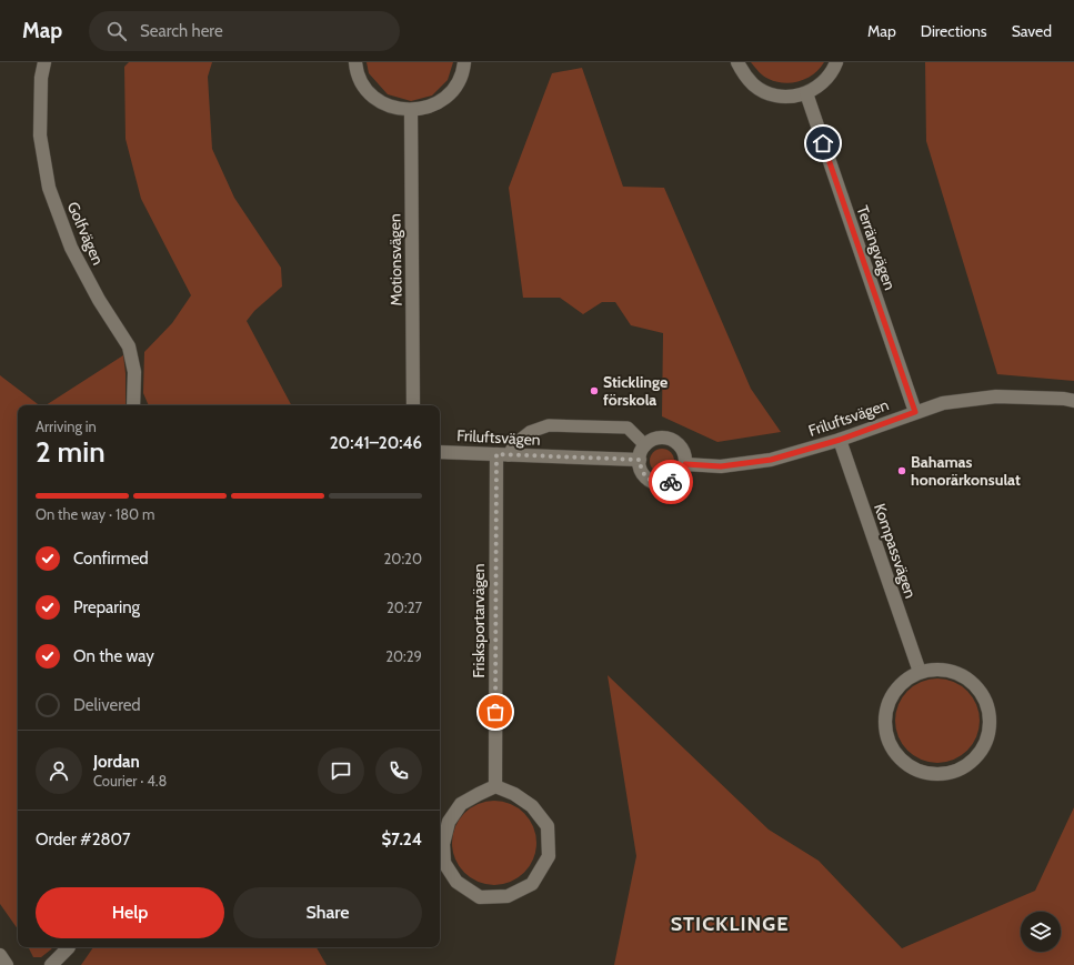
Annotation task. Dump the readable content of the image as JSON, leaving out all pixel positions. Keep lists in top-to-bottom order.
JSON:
{
  "streets": {
    "street": [
      "Golfvägen",
      "Terrängvägen",
      "Motionsvägen",
      "Friluftsvägen",
      "Kompassvägen",
      "Frisksportarvägen"
    ]
  },
  "crossings": [
    ["Terrängvägen", "Friluftsvägen"],
    ["Friluftsvägen", "Kompassvägen"],
    ["Friluftsvägen", "Frisksportarvägen"]
  ],
  "districts": ["STICKLINGE"],
  "places": ["Sticklinge förskola", "Bahamas honorärkonsulat"],
  "page": {
    "header": "Map",
    "search": "Search here",
    "nav": ["Map", "Directions", "Saved"],
    "heading": ["2 min", "Arriving in", "20:41–20:46"],
    "panel": [
      "Jordan",
      "Courier · 4.8",
      "Order #2807",
      "$7.24"
    ],
    "bar": "On the way · 180 m",
    "list": [
      ["Confirmed", "20:20"],
      ["Preparing", "20:27"],
      ["On the way", "20:29"],
      "Delivered"
    ],
    "buttons": ["Help", "Share"]
  }
}
